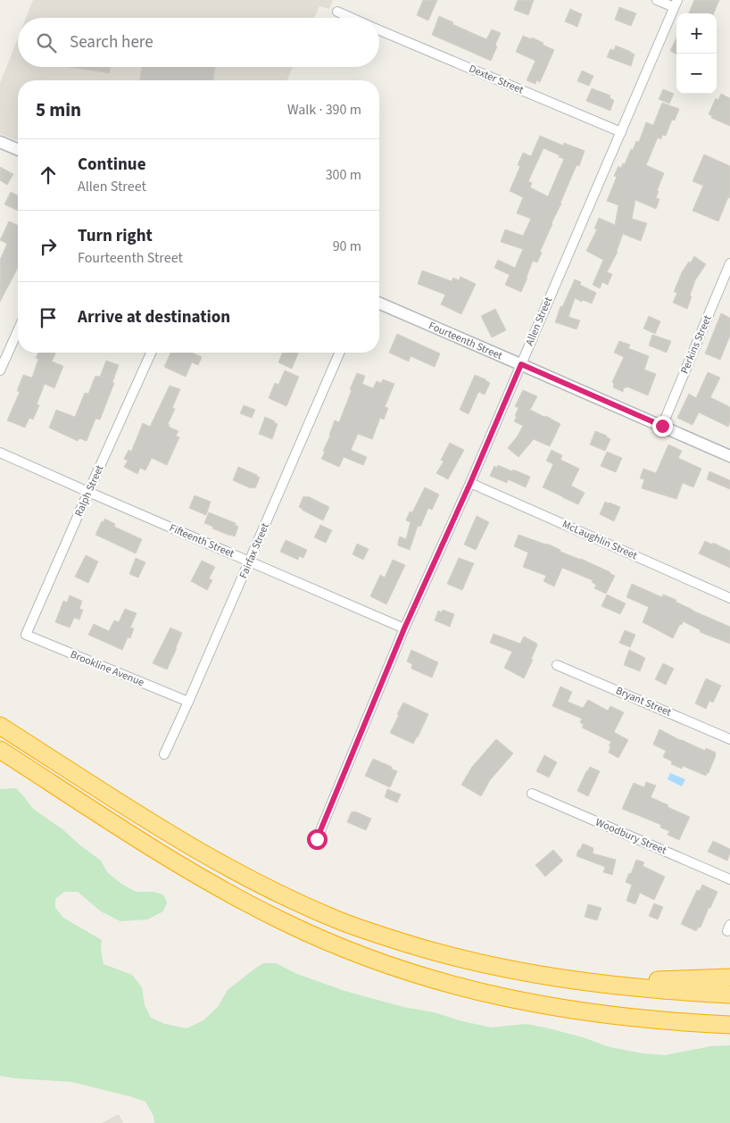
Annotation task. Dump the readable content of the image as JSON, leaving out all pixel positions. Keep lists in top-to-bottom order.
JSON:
{
  "streets": {
    "street": [
      "Dexter Street",
      "Allen Street",
      "Fourteenth Street",
      "Perkins Street",
      "Ralph Street",
      "McLaughlin Street",
      "Fifteenth Street",
      "Fairfax Street",
      "Brookline Avenue",
      "Bryant Street",
      "Woodbury Street"
    ]
  },
  "crossings": [
    ["Dexter Street", "Allen Street"],
    ["Allen Street", "Fourteenth Street"],
    ["Allen Street", "McLaughlin Street"],
    ["Allen Street", "Fifteenth Street"],
    ["Fourteenth Street", "Perkins Street"],
    ["Ralph Street", "Fifteenth Street"],
    ["Ralph Street", "Brookline Avenue"],
    ["Fifteenth Street", "Fairfax Street"],
    ["Fairfax Street", "Brookline Avenue"]
  ],
  "page": {
    "map_buttons": ["+", "−"],
    "search": "Search here",
    "heading": ["5 min", "Walk · 390 m"],
    "list": [
      ["Continue", "Allen Street", "300 m"],
      ["Turn right", "Fourteenth Street", "90 m"],
      "Arrive at destination"
    ]
  }
}
